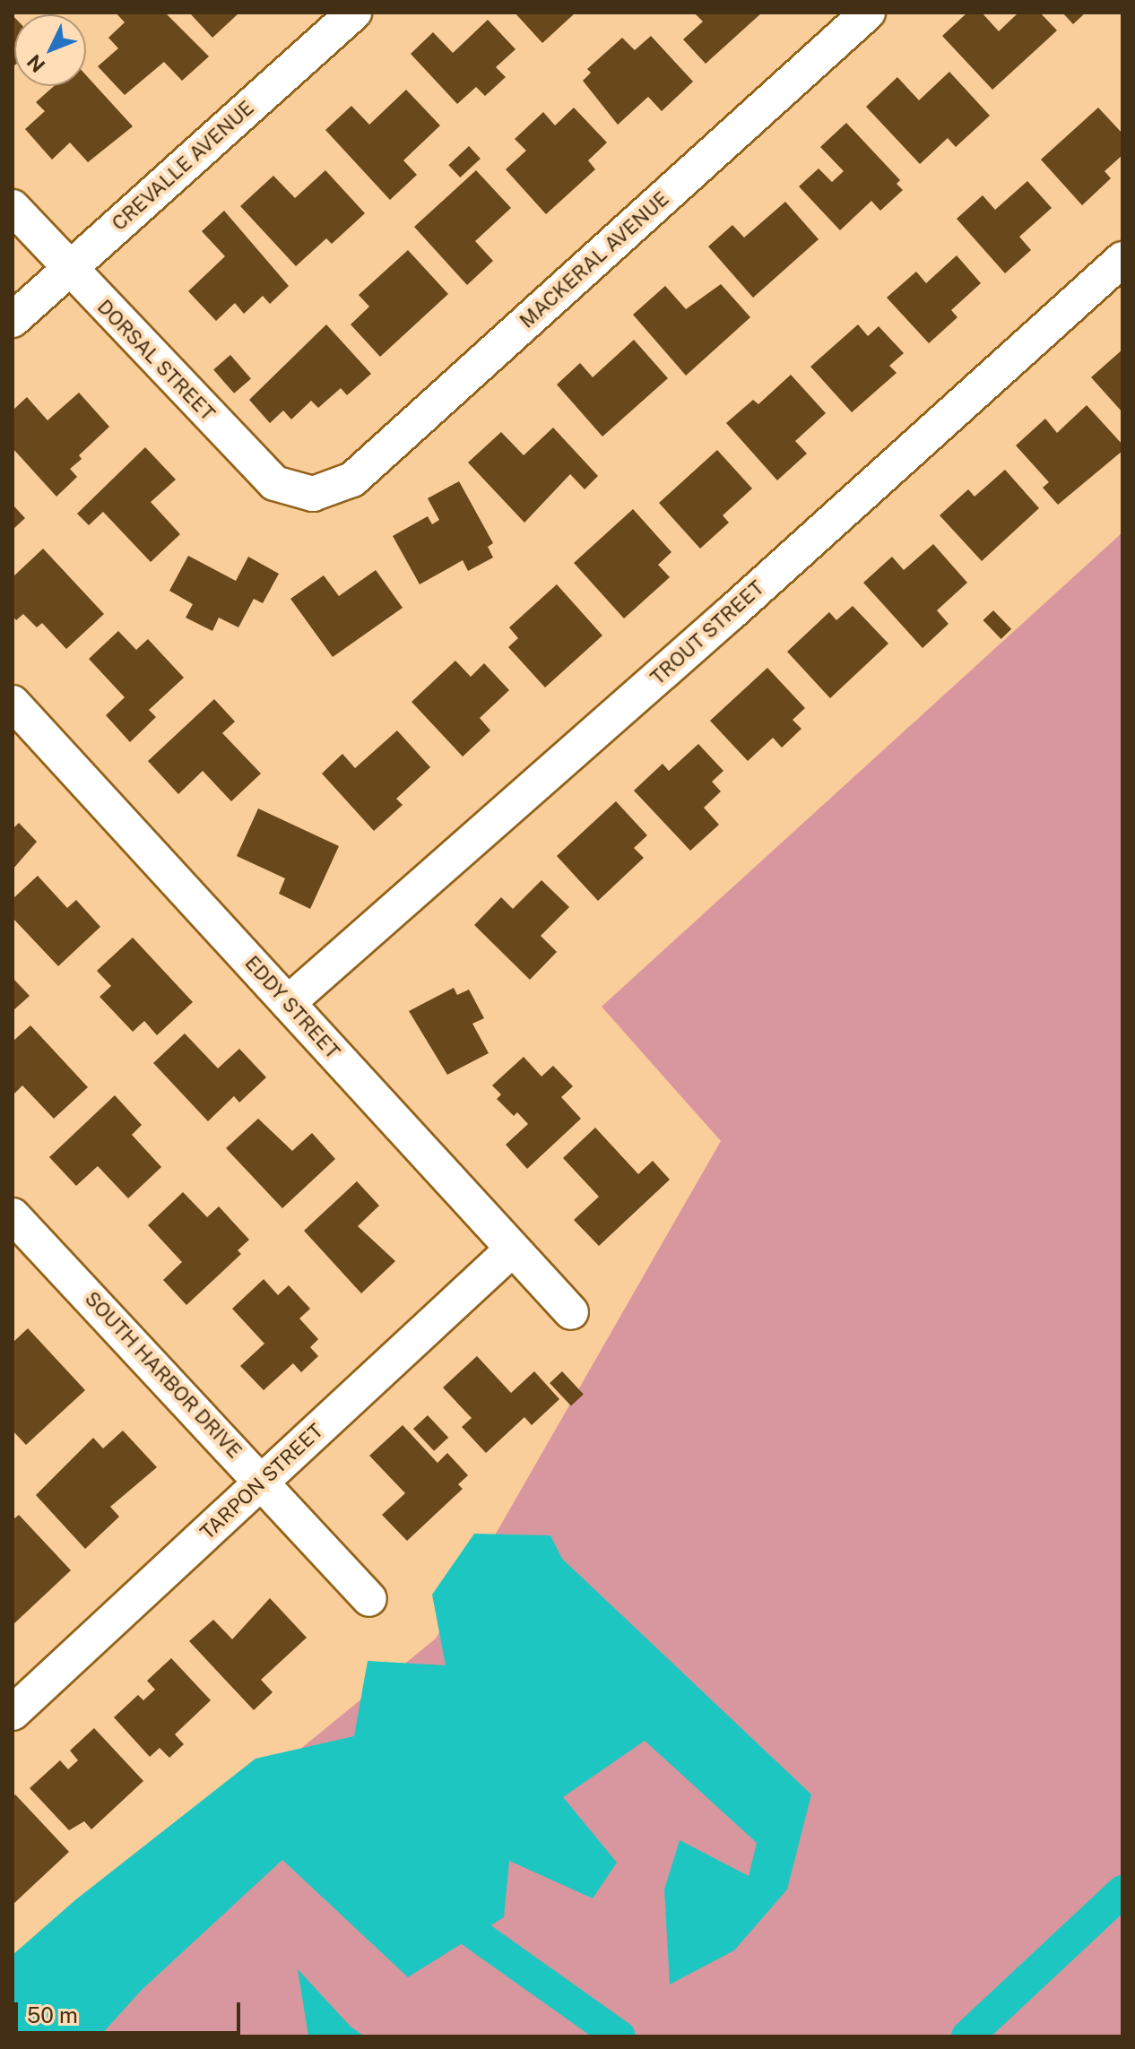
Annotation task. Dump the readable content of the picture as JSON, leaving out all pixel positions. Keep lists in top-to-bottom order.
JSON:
{
  "streets": {
    "street": [
      "CREVALLE AVENUE",
      "MACKERAL AVENUE",
      "DORSAL STREET",
      "TROUT STREET",
      "EDDY STREET",
      "SOUTH HARBOR DRIVE",
      "TARPON STREET"
    ]
  },
  "crossings": [
    ["CREVALLE AVENUE", "DORSAL STREET"],
    ["MACKERAL AVENUE", "DORSAL STREET"],
    ["TROUT STREET", "EDDY STREET"],
    ["EDDY STREET", "TARPON STREET"],
    ["SOUTH HARBOR DRIVE", "TARPON STREET"]
  ],
  "scale_bar": "50 m",
  "north": "bottom left"
}
